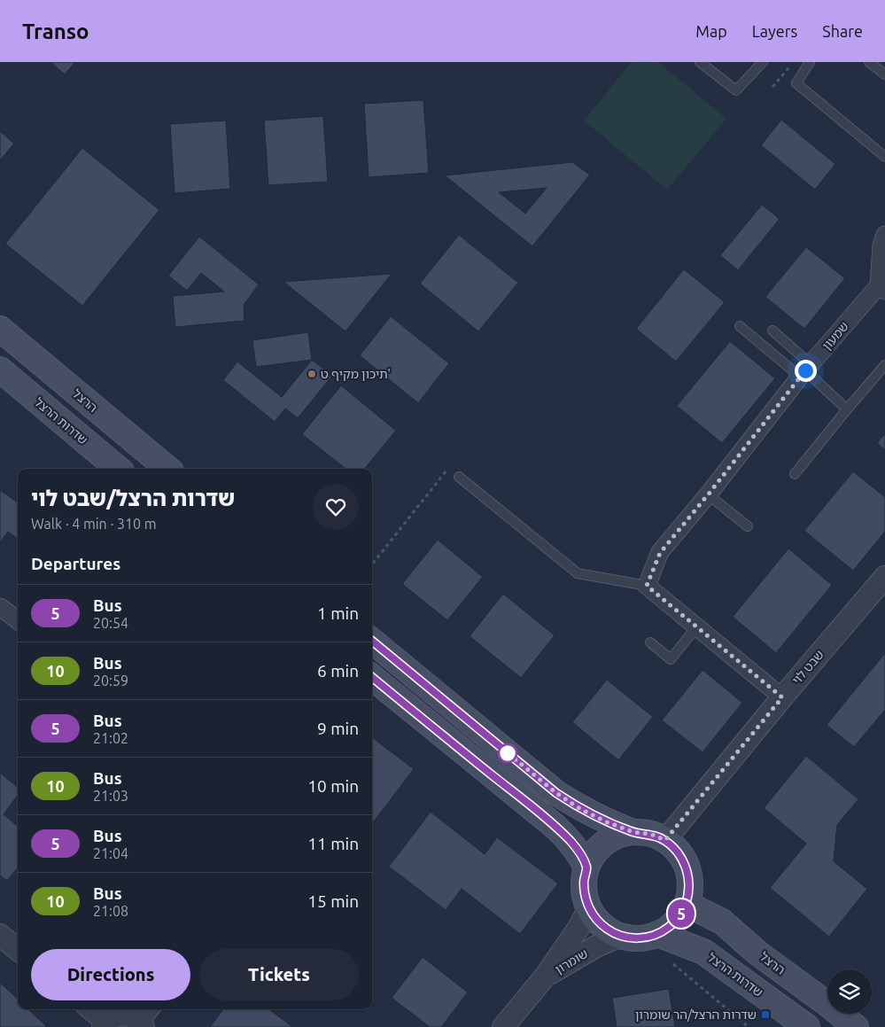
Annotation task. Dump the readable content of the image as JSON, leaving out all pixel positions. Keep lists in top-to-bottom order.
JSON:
{
  "streets": {
    "main road": ["הרצל", "שדרות הרצל"],
    "street": ["שמעון", "שבט לוי", "שומרון"]
  },
  "crossings": [
    ["הרצל", "שדרות הרצל"],
    ["הרצל", "שבט לוי"],
    ["הרצל", "שומרון"],
    ["שדרות הרצל", "שבט לוי"],
    ["שדרות הרצל", "שומרון"],
    ["שבט לוי", "שומרון"]
  ],
  "places": {
    "other": ["תיכון מקיף ט'"],
    "transit": ["שדרות הרצל/הר שומרון"]
  },
  "lines": ["bus line 5"],
  "page": {
    "header": "Transo",
    "nav": ["Map", "Layers", "Share"],
    "on_map": "5",
    "heading": [
      ["שדרות הרצל/שבט לוי", "Walk · 4 min · 310 m"],
      "Departures"
    ],
    "list": [
      {
        "mark": "5",
        "name": "Bus",
        "note": "20:54",
        "value": "1 min"
      },
      {
        "mark": "10",
        "name": "Bus",
        "note": "20:59",
        "value": "6 min"
      },
      {
        "mark": "5",
        "name": "Bus",
        "note": "21:02",
        "value": "9 min"
      },
      {
        "mark": "10",
        "name": "Bus",
        "note": "21:03",
        "value": "10 min"
      },
      {
        "mark": "5",
        "name": "Bus",
        "note": "21:04",
        "value": "11 min"
      },
      {
        "mark": "10",
        "name": "Bus",
        "note": "21:08",
        "value": "15 min"
      }
    ],
    "buttons": ["Directions", "Tickets"]
  }
}
